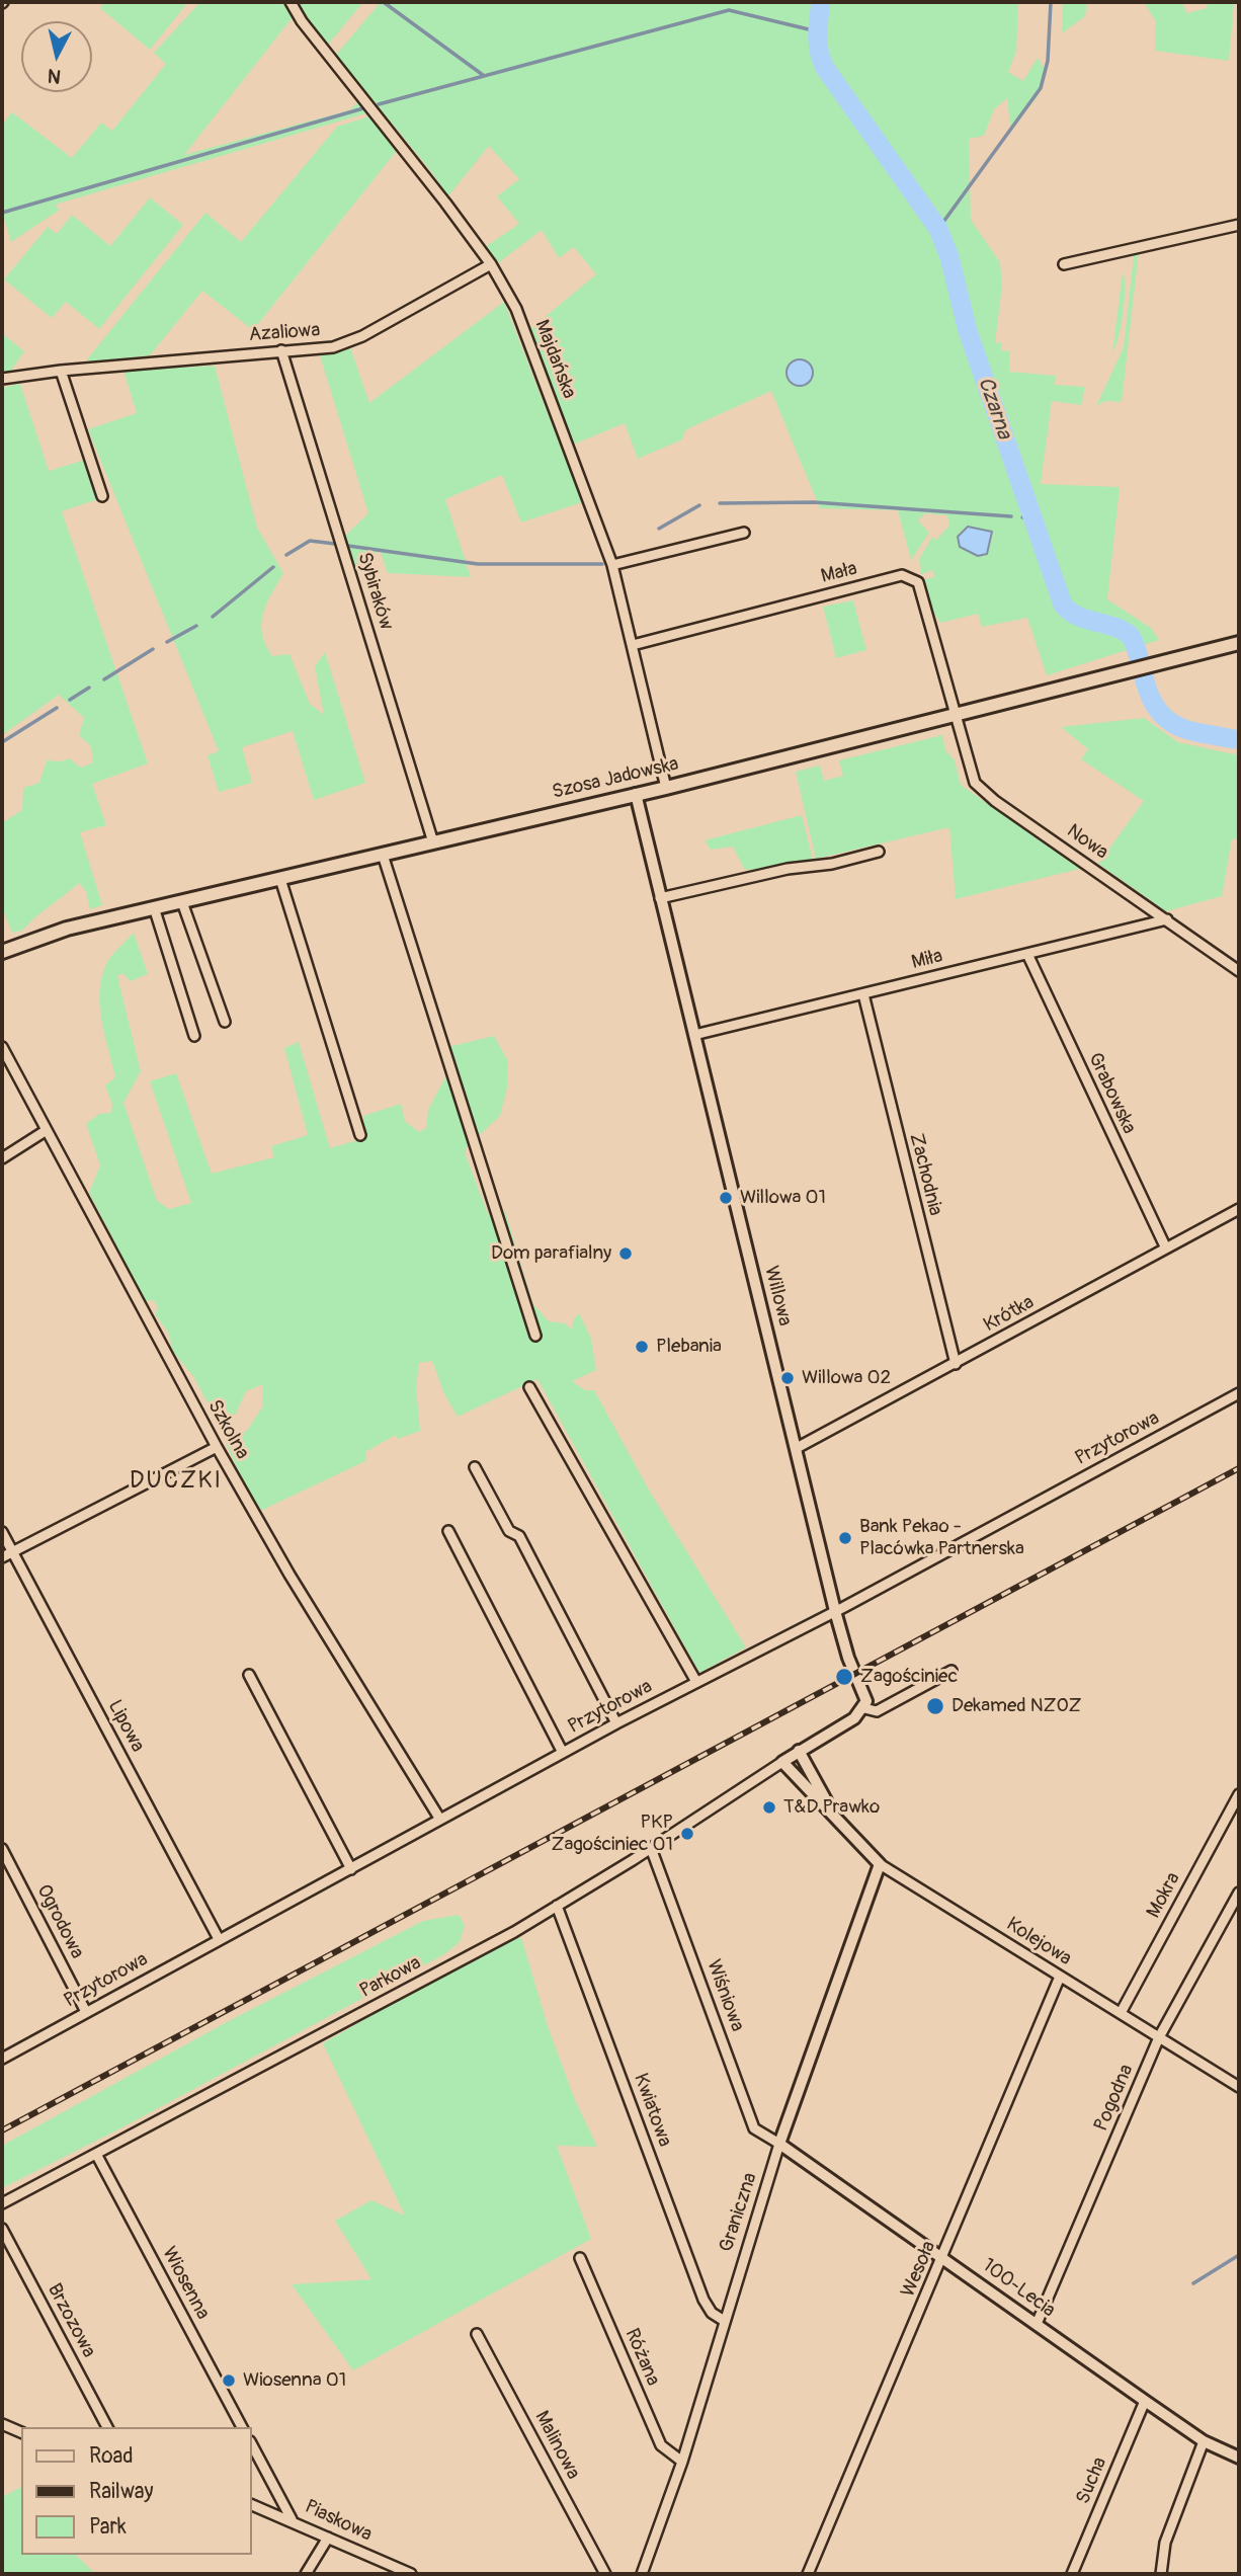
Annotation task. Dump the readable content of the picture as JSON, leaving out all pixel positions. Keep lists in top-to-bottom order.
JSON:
{
  "streets": {
    "main road": ["Szosa Jadowska"],
    "street": [
      "Azaliowa",
      "Majdańska",
      "Mała",
      "Sybiraków",
      "Nowa",
      "Miła",
      "Grabowska",
      "Zachodnia",
      "Willowa",
      "Krótka",
      "Szkolna",
      "Przytorowa",
      "Lipowa",
      "Mokra",
      "Ogrodowa",
      "Kolejowa",
      "Parkowa",
      "Wiśniowa",
      "Pogodna",
      "Kwiatowa",
      "Graniczna",
      "Wesoła",
      "Wiosenna",
      "100-Lecia",
      "Brzozowa",
      "Różana",
      "Malinowa",
      "Sucha",
      "Piaskowa"
    ]
  },
  "crossings": [
    ["Azaliowa", "Majdańska"],
    ["Azaliowa", "Sybiraków"],
    ["Majdańska", "Mała"],
    ["Majdańska", "Szosa Jadowska"],
    ["Mała", "Szosa Jadowska"],
    ["Mała", "Nowa"],
    ["Sybiraków", "Szosa Jadowska"],
    ["Szosa Jadowska", "Nowa"],
    ["Szosa Jadowska", "Willowa"],
    ["Nowa", "Miła"],
    ["Miła", "Grabowska"],
    ["Miła", "Zachodnia"],
    ["Miła", "Willowa"],
    ["Grabowska", "Krótka"],
    ["Zachodnia", "Krótka"],
    ["Willowa", "Krótka"],
    ["Willowa", "Przytorowa"],
    ["Szkolna", "Przytorowa"],
    ["Przytorowa", "Lipowa"],
    ["Przytorowa", "Ogrodowa"],
    ["Mokra", "Kolejowa"],
    ["Kolejowa", "Parkowa"],
    ["Kolejowa", "Pogodna"],
    ["Kolejowa", "Graniczna"],
    ["Kolejowa", "Wesoła"],
    ["Parkowa", "Wiśniowa"],
    ["Parkowa", "Kwiatowa"],
    ["Parkowa", "Wiosenna"],
    ["Wiśniowa", "Graniczna"],
    ["Wiśniowa", "100-Lecia"],
    ["Pogodna", "100-Lecia"],
    ["Kwiatowa", "Graniczna"],
    ["Graniczna", "100-Lecia"],
    ["Graniczna", "Różana"],
    ["Wesoła", "100-Lecia"],
    ["100-Lecia", "Sucha"]
  ],
  "districts": ["DUCZKI"],
  "water": ["Czarna"],
  "places": [
    "Willowa 01",
    "Dom parafialny",
    "Plebania",
    "Willowa 02",
    "Bank Pekao - Placówka Partnerska",
    "Zagościniec",
    "Dekamed NZOZ",
    "T&D Prawko",
    "PKP Zagościniec 01",
    "Wiosenna 01"
  ],
  "legend": ["Road", "Railway", "Park"],
  "north": "bottom"
}
